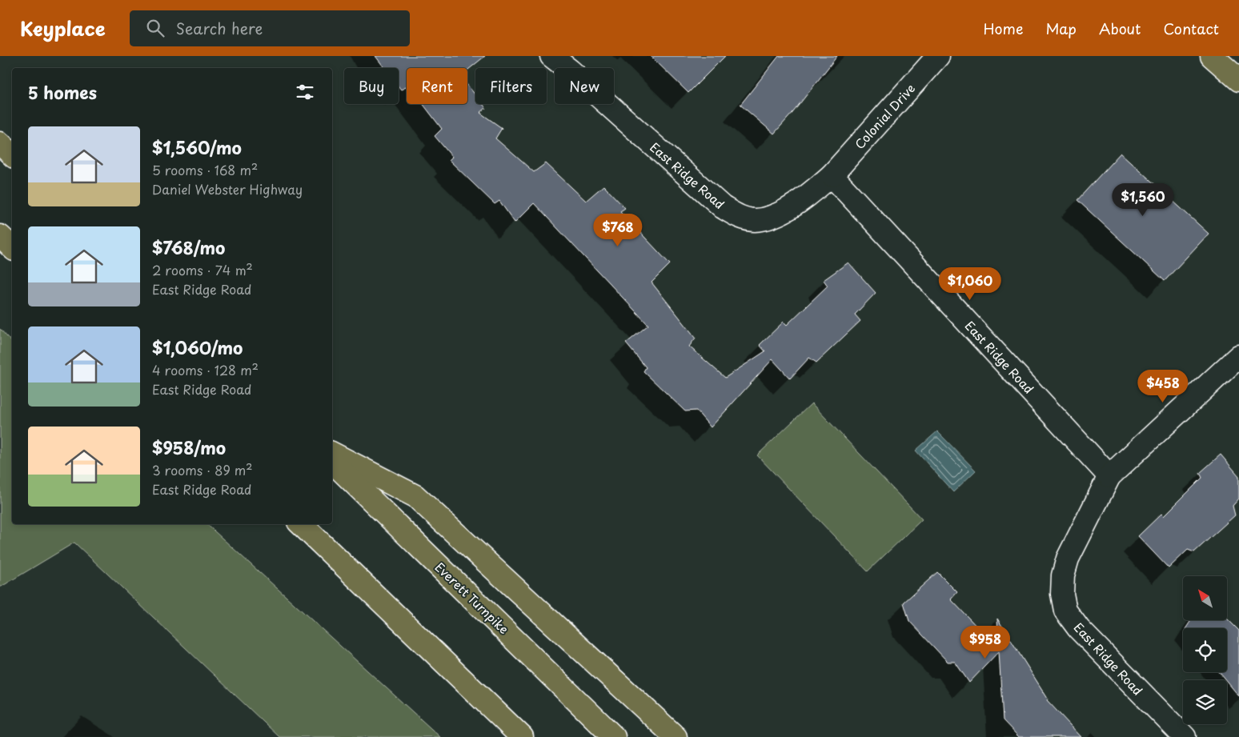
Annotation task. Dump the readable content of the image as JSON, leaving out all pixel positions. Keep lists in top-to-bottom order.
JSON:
{
  "streets": {
    "main road": ["Everett Turnpike"],
    "street": ["Colonial Drive", "East Ridge Road"]
  },
  "crossings": [
    ["Colonial Drive", "East Ridge Road"]
  ],
  "north": "top left",
  "page": {
    "header": "Keyplace",
    "search": "Search here",
    "nav": [
      "Home",
      "Map",
      "About",
      "Contact"
    ],
    "chip": [
      "Buy",
      "Rent",
      "Filters",
      "New"
    ],
    "heading": "5 homes",
    "list": [
      {
        "name": "$1,560/mo",
        "note": "5 rooms · 168 m² · Daniel Webster Highway"
      },
      {
        "name": "$768/mo",
        "note": "2 rooms · 74 m² · East Ridge Road"
      },
      {
        "name": "$1,060/mo",
        "note": "4 rooms · 128 m² · East Ridge Road"
      },
      {
        "name": "$958/mo",
        "note": "3 rooms · 89 m² · East Ridge Road"
      }
    ],
    "price": [
      "$1,560",
      "$768",
      "$1,060",
      "$458",
      "$958"
    ]
  }
}
